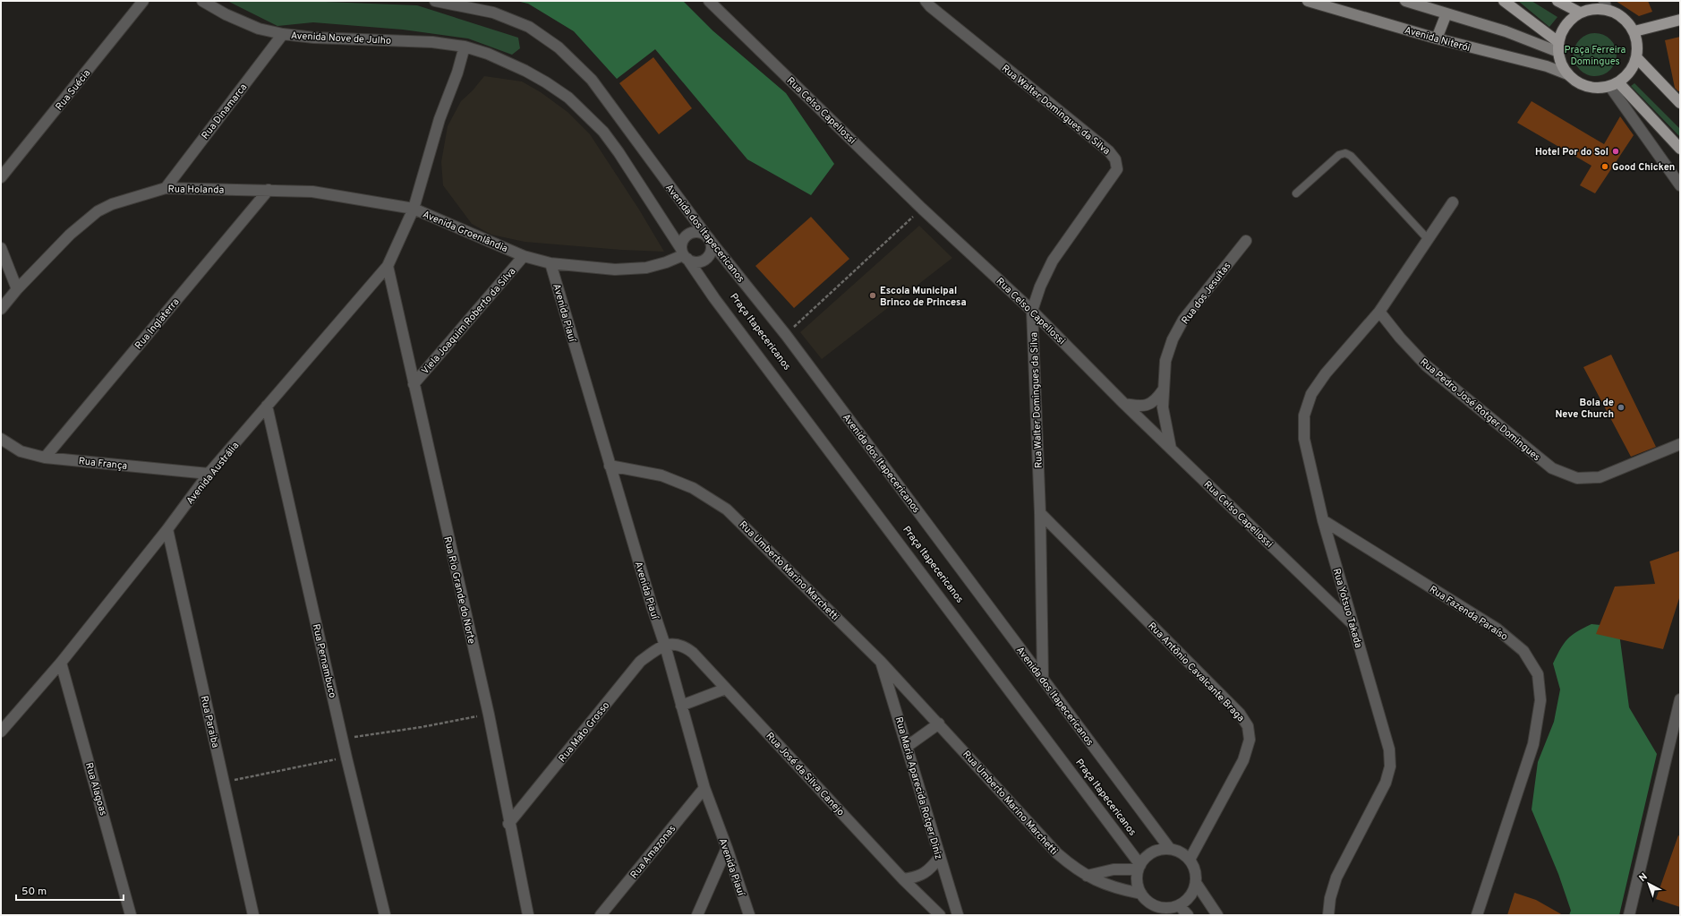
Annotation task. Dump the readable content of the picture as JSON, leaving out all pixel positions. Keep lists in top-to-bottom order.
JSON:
{
  "streets": {
    "main road": ["Avenida Niterói"],
    "street": [
      "Avenida Nove de Julho",
      "Rua Suécia",
      "Rua Walter Domingues da Silva",
      "Rua Celso Capellossi",
      "Rua Dinamarca",
      "Rua Holanda",
      "Avenida Groenlândia",
      "Avenida dos Itapecericanos",
      "Rua dos Jesuítas",
      "Avenida Piauí",
      "Viela Joaquim Roberto da Silva",
      "Rua Inglaterra",
      "Rua Pedro José Rotger Domingues",
      "Rua França",
      "Avenida Austrália",
      "Rua Umberto Marino Marchetti",
      "Rua Rio Grande do Norte",
      "Rua Yotsuo Takada",
      "Rua Fazenda Paraíso",
      "Rua Pernambuco",
      "Rua Antônio Cavalcante Braga",
      "Rua Paraiba",
      "Rua Mato Grosso",
      "Rua José da Silva Canejo",
      "Rua Maria Aparecida Rotger Diniz",
      "Rua Alagoas",
      "Rua Amazonas"
    ]
  },
  "crossings": [
    ["Avenida Nove de Julho", "Rua Dinamarca"],
    ["Avenida Nove de Julho", "Avenida Groenlândia"],
    ["Rua Walter Domingues da Silva", "Rua Celso Capellossi"],
    ["Rua Walter Domingues da Silva", "Avenida dos Itapecericanos"],
    ["Rua Walter Domingues da Silva", "Rua Antônio Cavalcante Braga"],
    ["Rua Celso Capellossi", "Rua dos Jesuítas"],
    ["Rua Celso Capellossi", "Rua Yotsuo Takada"],
    ["Rua Dinamarca", "Rua Holanda"],
    ["Rua Holanda", "Avenida Groenlândia"],
    ["Rua Holanda", "Rua Inglaterra"],
    ["Rua Holanda", "Avenida Austrália"],
    ["Avenida Groenlândia", "Avenida dos Itapecericanos"],
    ["Avenida Groenlândia", "Avenida Piauí"],
    ["Avenida Groenlândia", "Viela Joaquim Roberto da Silva"],
    ["Avenida Groenlândia", "Avenida Austrália"],
    ["Avenida dos Itapecericanos", "Rua Umberto Marino Marchetti"],
    ["Avenida dos Itapecericanos", "Rua Antônio Cavalcante Braga"],
    ["Avenida Piauí", "Rua Umberto Marino Marchetti"],
    ["Avenida Piauí", "Rua Mato Grosso"],
    ["Avenida Piauí", "Rua José da Silva Canejo"],
    ["Avenida Piauí", "Rua Amazonas"],
    ["Viela Joaquim Roberto da Silva", "Rua Rio Grande do Norte"],
    ["Rua Inglaterra", "Rua França"],
    ["Rua Pedro José Rotger Domingues", "Rua Yotsuo Takada"],
    ["Rua França", "Avenida Austrália"],
    ["Avenida Austrália", "Rua Rio Grande do Norte"],
    ["Avenida Austrália", "Rua Pernambuco"],
    ["Avenida Austrália", "Rua Paraiba"],
    ["Avenida Austrália", "Rua Alagoas"],
    ["Rua Umberto Marino Marchetti", "Rua Antônio Cavalcante Braga"],
    ["Rua Umberto Marino Marchetti", "Rua Maria Aparecida Rotger Diniz"],
    ["Rua Rio Grande do Norte", "Rua Mato Grosso"],
    ["Rua Yotsuo Takada", "Rua Fazenda Paraíso"],
    ["Rua Mato Grosso", "Rua José da Silva Canejo"]
  ],
  "parks": ["Praça Ferreira Domingues"],
  "places": [
    "Hotel Por do Sol",
    "Good Chicken",
    "Escola Municipal Brinco de Princesa",
    "Bola de Neve Church"
  ],
  "scale_bar": "50 m",
  "north": "top left"
}
